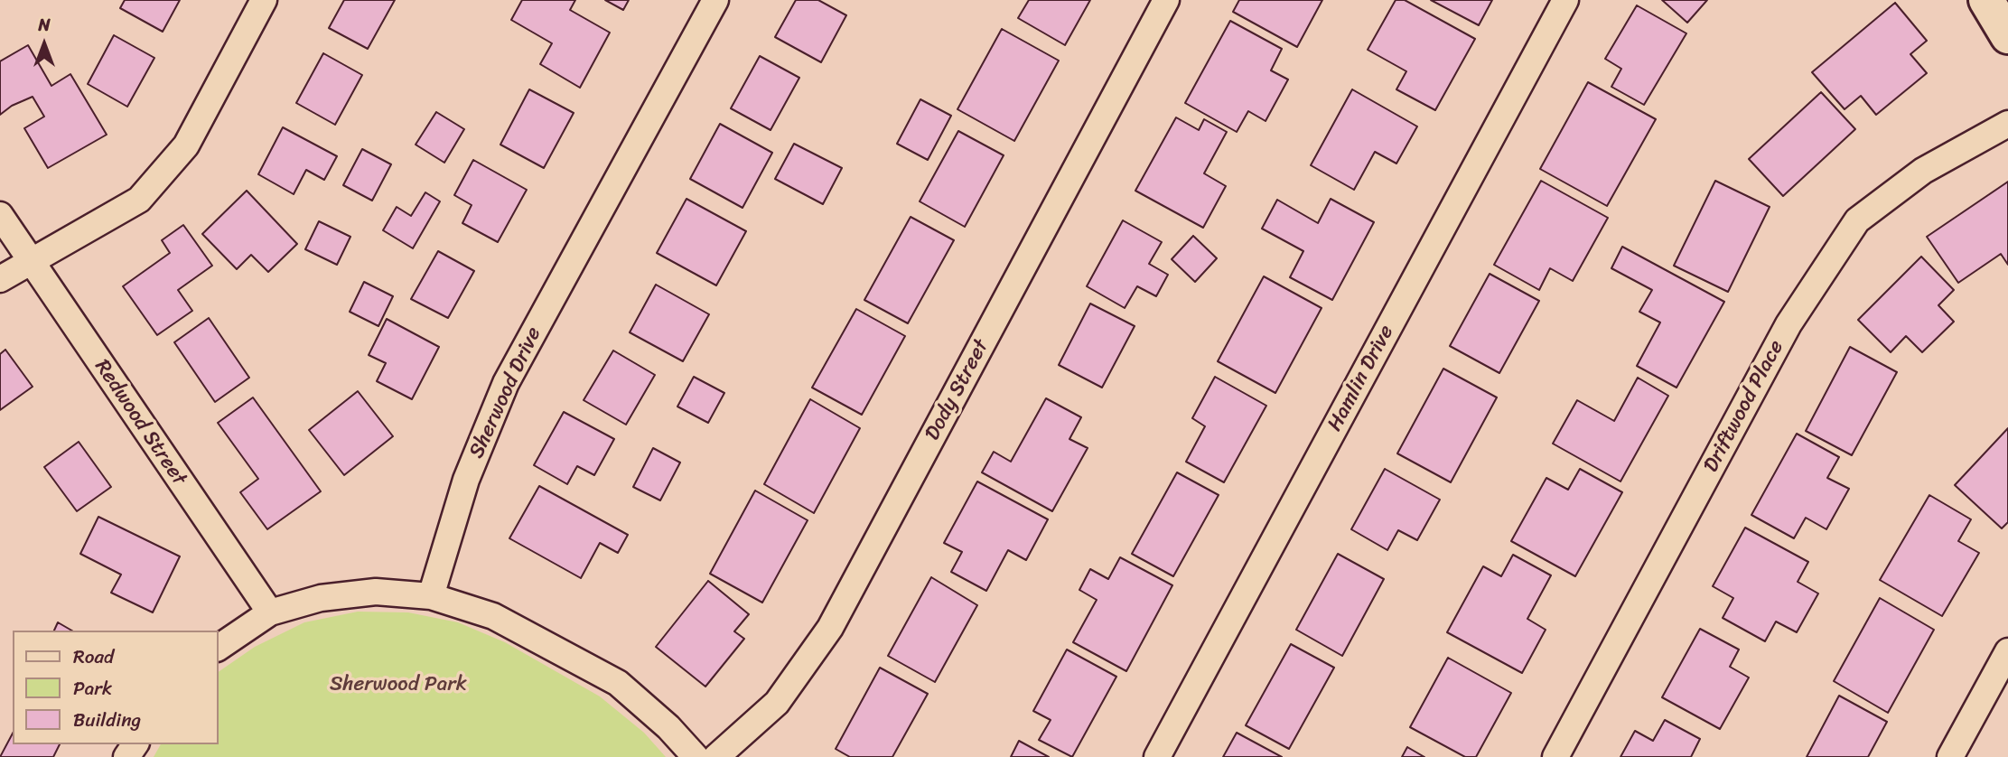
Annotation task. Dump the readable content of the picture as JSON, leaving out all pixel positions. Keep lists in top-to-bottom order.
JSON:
{
  "streets": {
    "street": [
      "Hamlin Drive",
      "Dody Street",
      "Sherwood Drive",
      "Driftwood Place",
      "Redwood Street"
    ]
  },
  "parks": ["Sherwood Park"],
  "legend": ["Road", "Park", "Building"],
  "north": "top"
}
